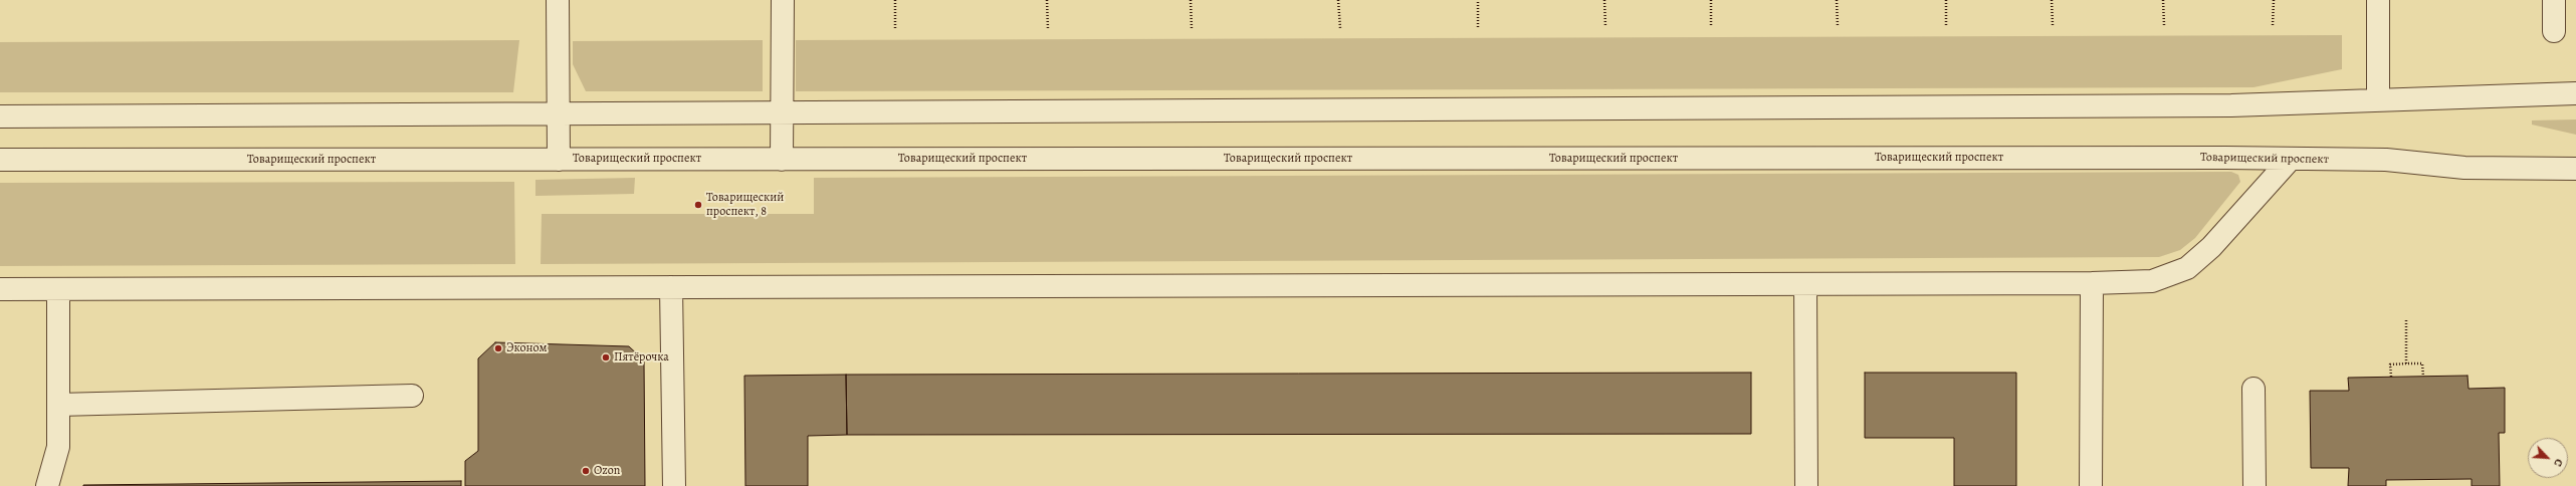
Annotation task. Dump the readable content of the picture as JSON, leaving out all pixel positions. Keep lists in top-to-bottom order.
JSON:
{
  "streets": {
    "street": ["Товарищеский проспект"]
  },
  "places": [
    "Товарищеский проспект, 8",
    "Эконом",
    "Пятёрочка",
    "Ozon"
  ],
  "north": "bottom right"
}
